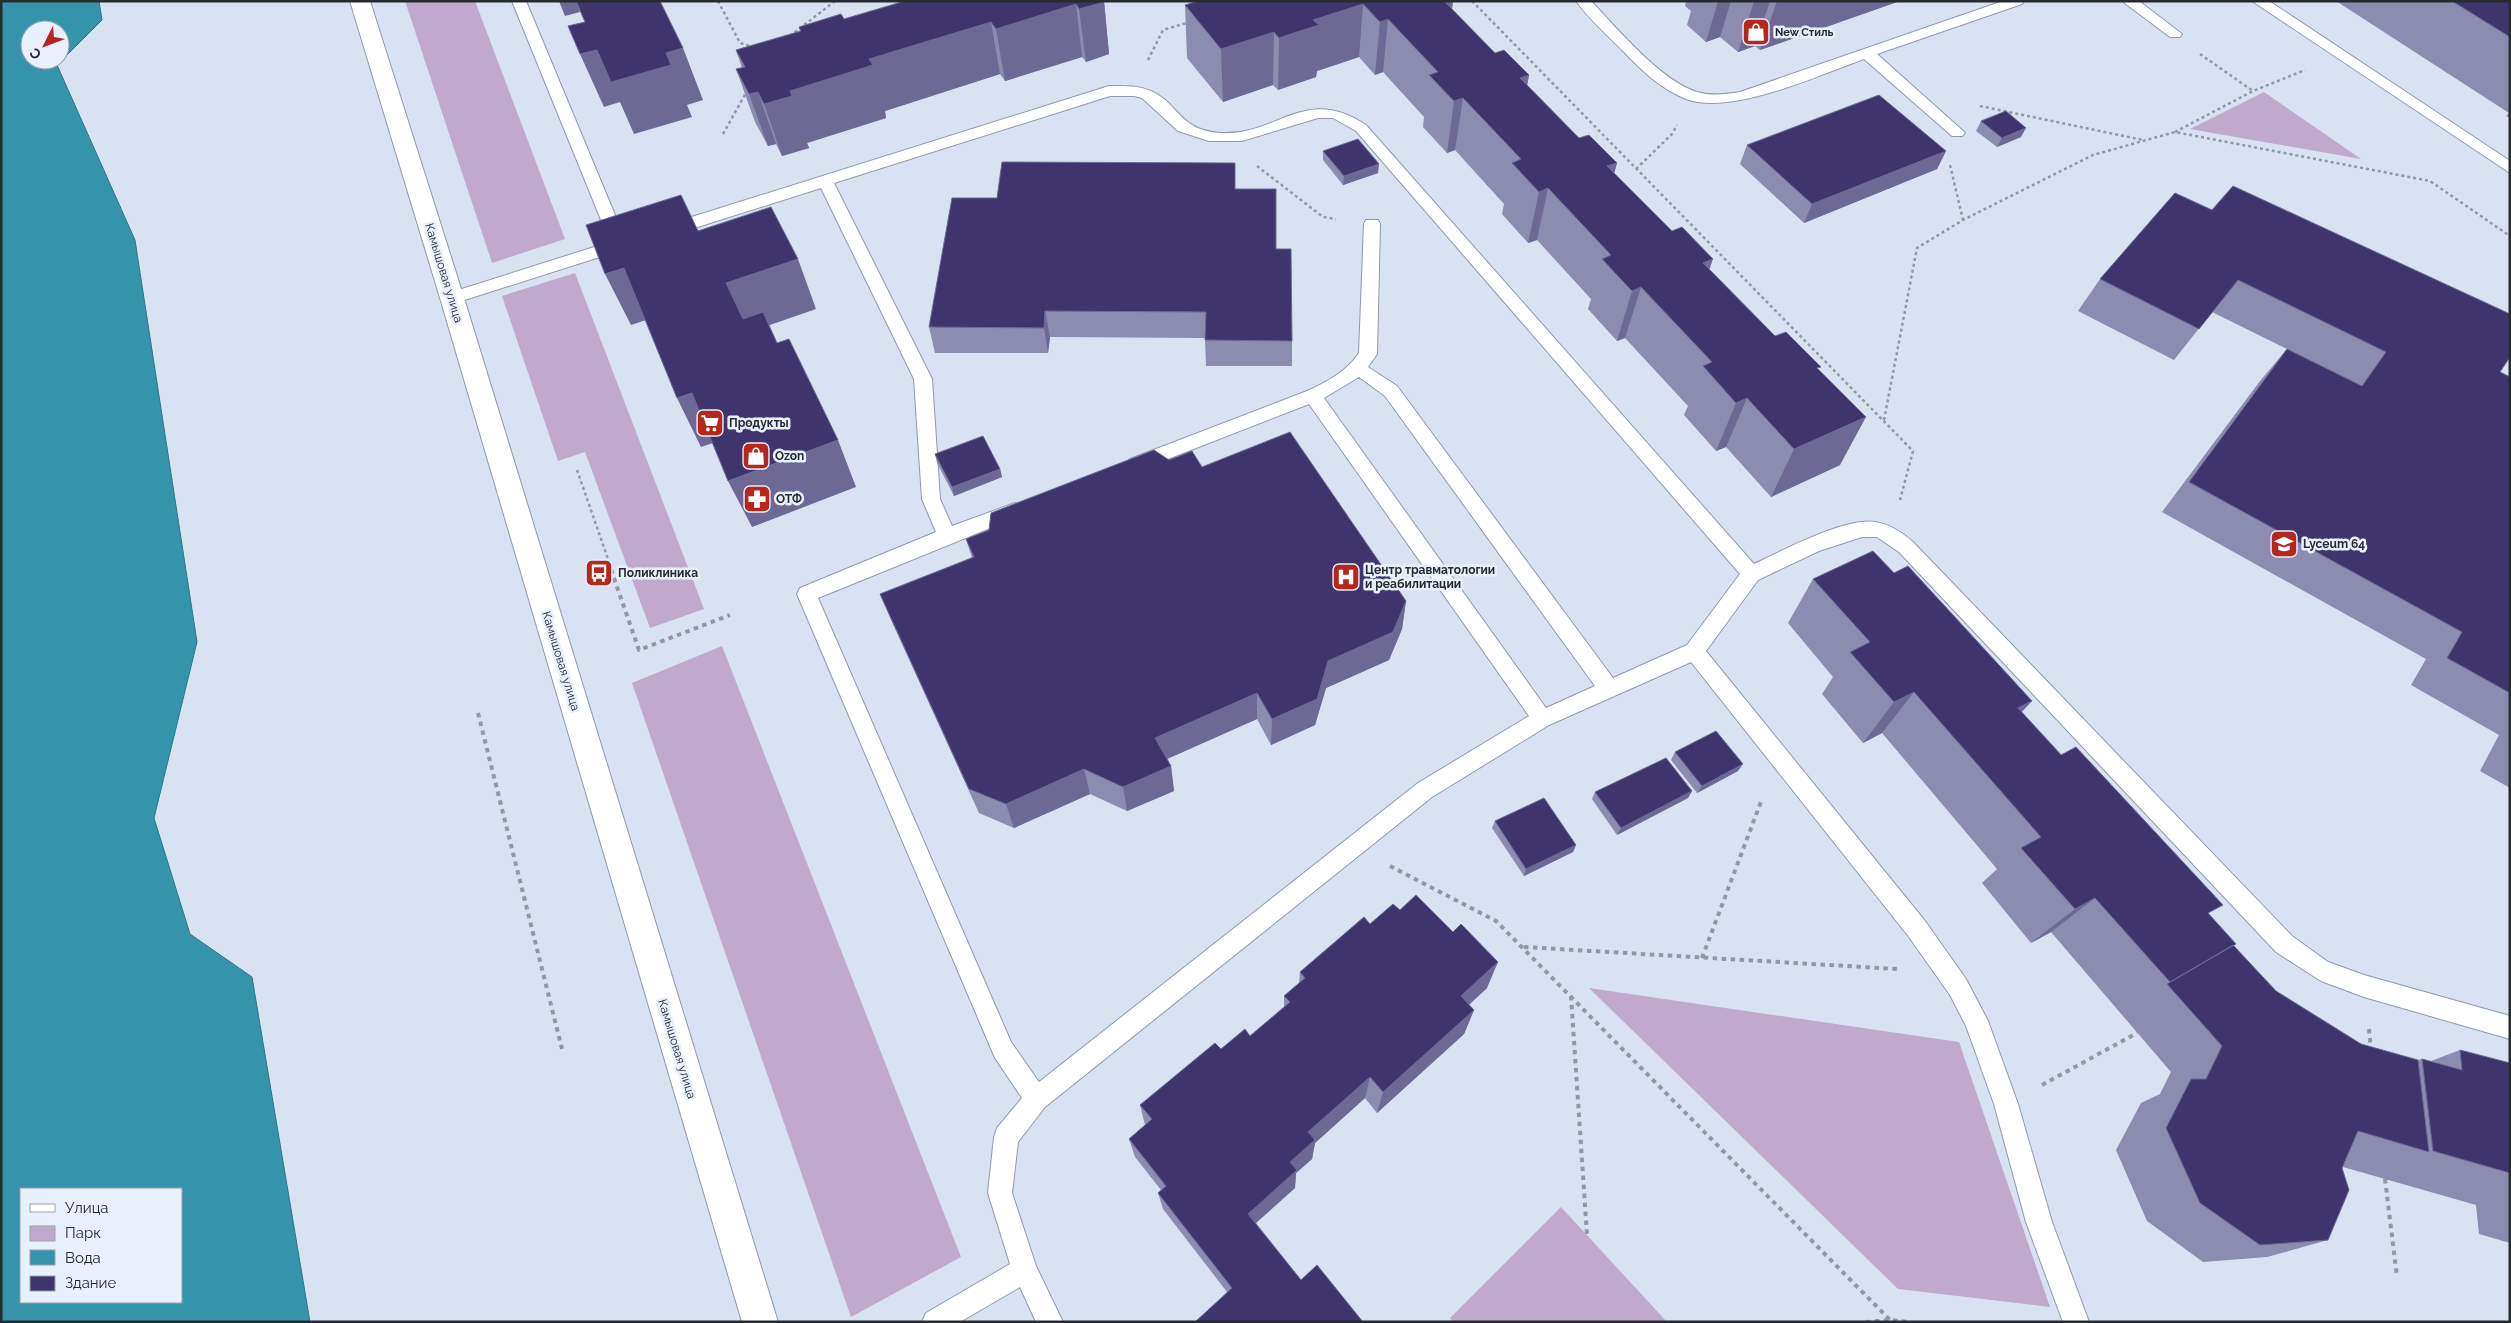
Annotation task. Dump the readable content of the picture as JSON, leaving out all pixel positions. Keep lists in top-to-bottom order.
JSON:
{
  "streets": {
    "street": ["Камышовая улица"]
  },
  "places": {
    "shop": ["New Стиль", "Ozon"],
    "supermarket": ["Продукты"],
    "pharmacy": ["ОТФ"],
    "school or university": ["Lyceum 64"],
    "bus stop": ["Поликлиника"],
    "hospital": ["Центр травматологии и реабилитации"]
  },
  "legend": [
    "Улица",
    "Парк",
    "Вода",
    "Здание"
  ],
  "north": "bottom left"
}
